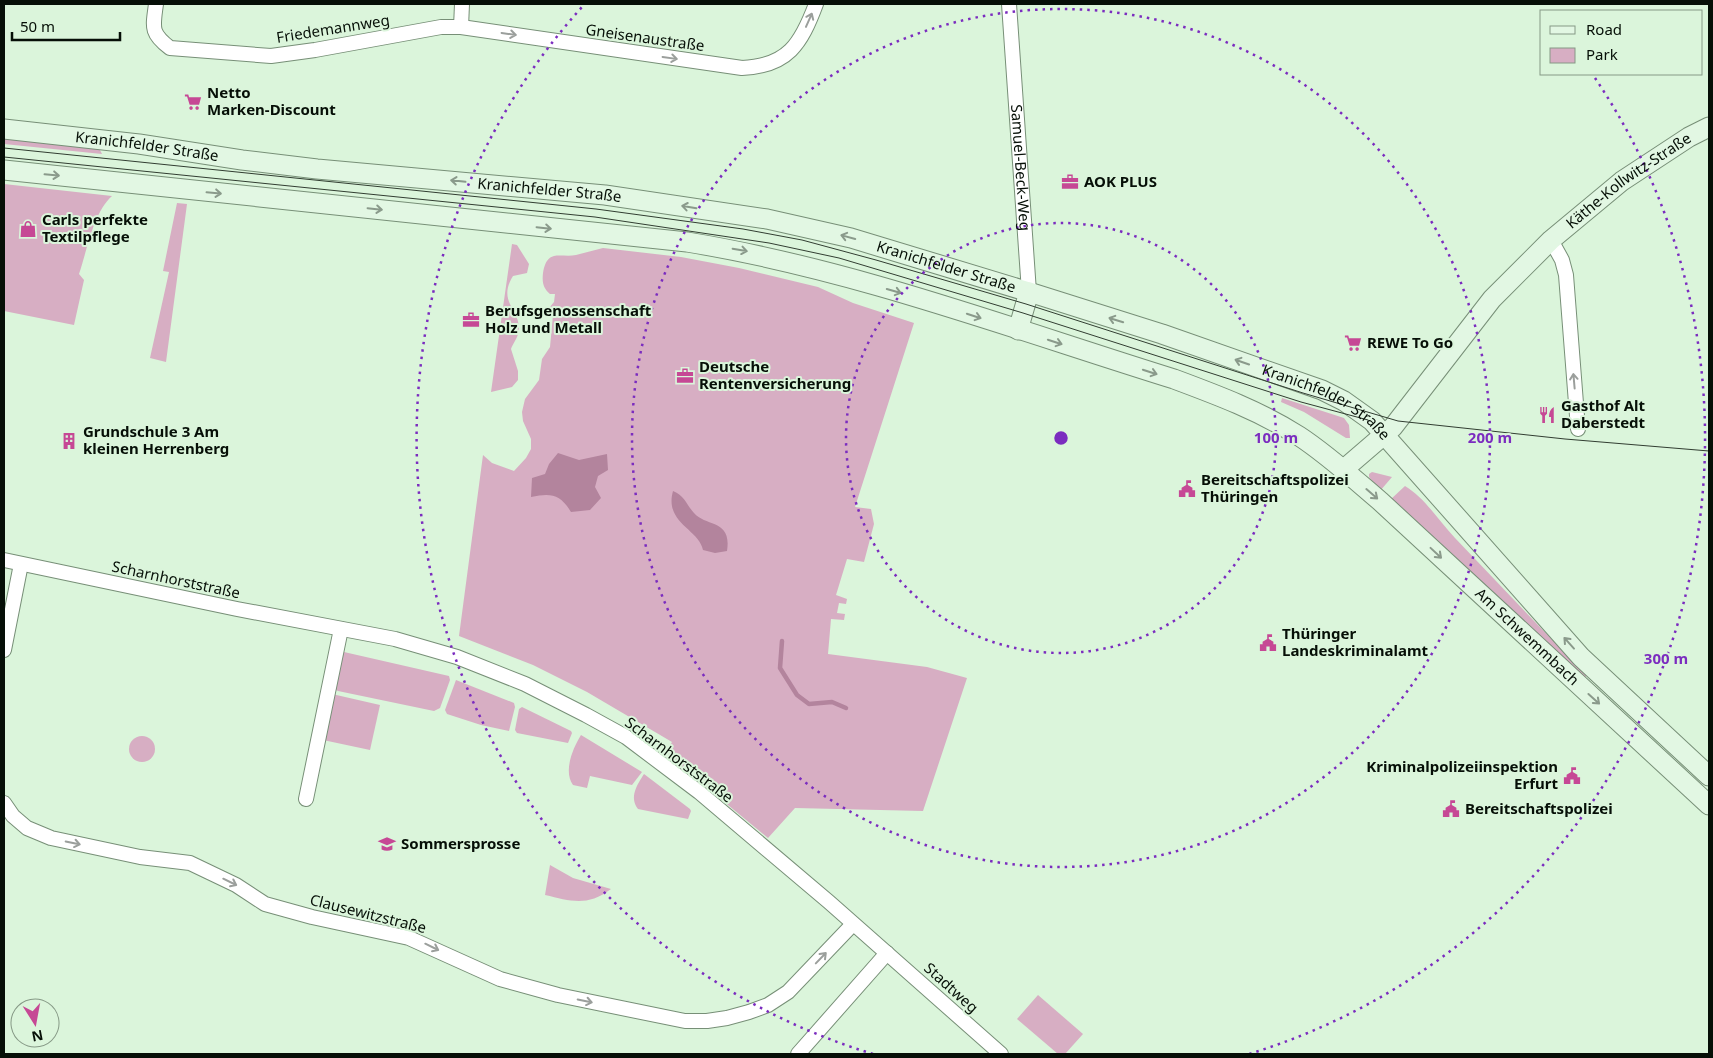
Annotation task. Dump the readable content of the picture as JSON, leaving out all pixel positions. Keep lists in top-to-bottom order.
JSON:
{
  "streets": {
    "main road": [
      "Kranichfelder Straße",
      "Samuel-Beck-Weg",
      "Käthe-Kollwitz-Straße",
      "Am Schwemmbach"
    ],
    "street": [
      "Friedemannweg",
      "Gneisenaustraße",
      "Scharnhorststraße",
      "Clausewitzstraße",
      "Stadtweg"
    ]
  },
  "crossings": [
    ["Friedemannweg", "Gneisenaustraße"],
    ["Kranichfelder Straße", "Samuel-Beck-Weg"],
    ["Kranichfelder Straße", "Käthe-Kollwitz-Straße"],
    ["Kranichfelder Straße", "Am Schwemmbach"],
    ["Käthe-Kollwitz-Straße", "Am Schwemmbach"],
    ["Scharnhorststraße", "Clausewitzstraße"],
    ["Scharnhorststraße", "Stadtweg"]
  ],
  "one_way": ["Gneisenaustraße", "Clausewitzstraße"],
  "places": {
    "supermarket": ["Netto Marken-Discount", "REWE To Go"],
    "office": ["AOK PLUS", "Berufsgenossenschaft Holz und Metall", "Deutsche Rentenversicherung"],
    "shop": ["Carls perfekte Textilpflege"],
    "restaurant": ["Gasthof Alt Daberstedt"],
    "building": ["Grundschule 3 Am kleinen Herrenberg"],
    "public building": [
      "Bereitschaftspolizei Thüringen",
      "Thüringer Landeskriminalamt",
      "Kriminalpolizeiinspektion Erfurt",
      "Bereitschaftspolizei"
    ],
    "school or university": ["Sommersprosse"]
  },
  "legend": ["Road", "Park"],
  "scale_bar": "50 m",
  "north": "bottom",
  "rings": ["100 m", "200 m", "300 m"]
}
